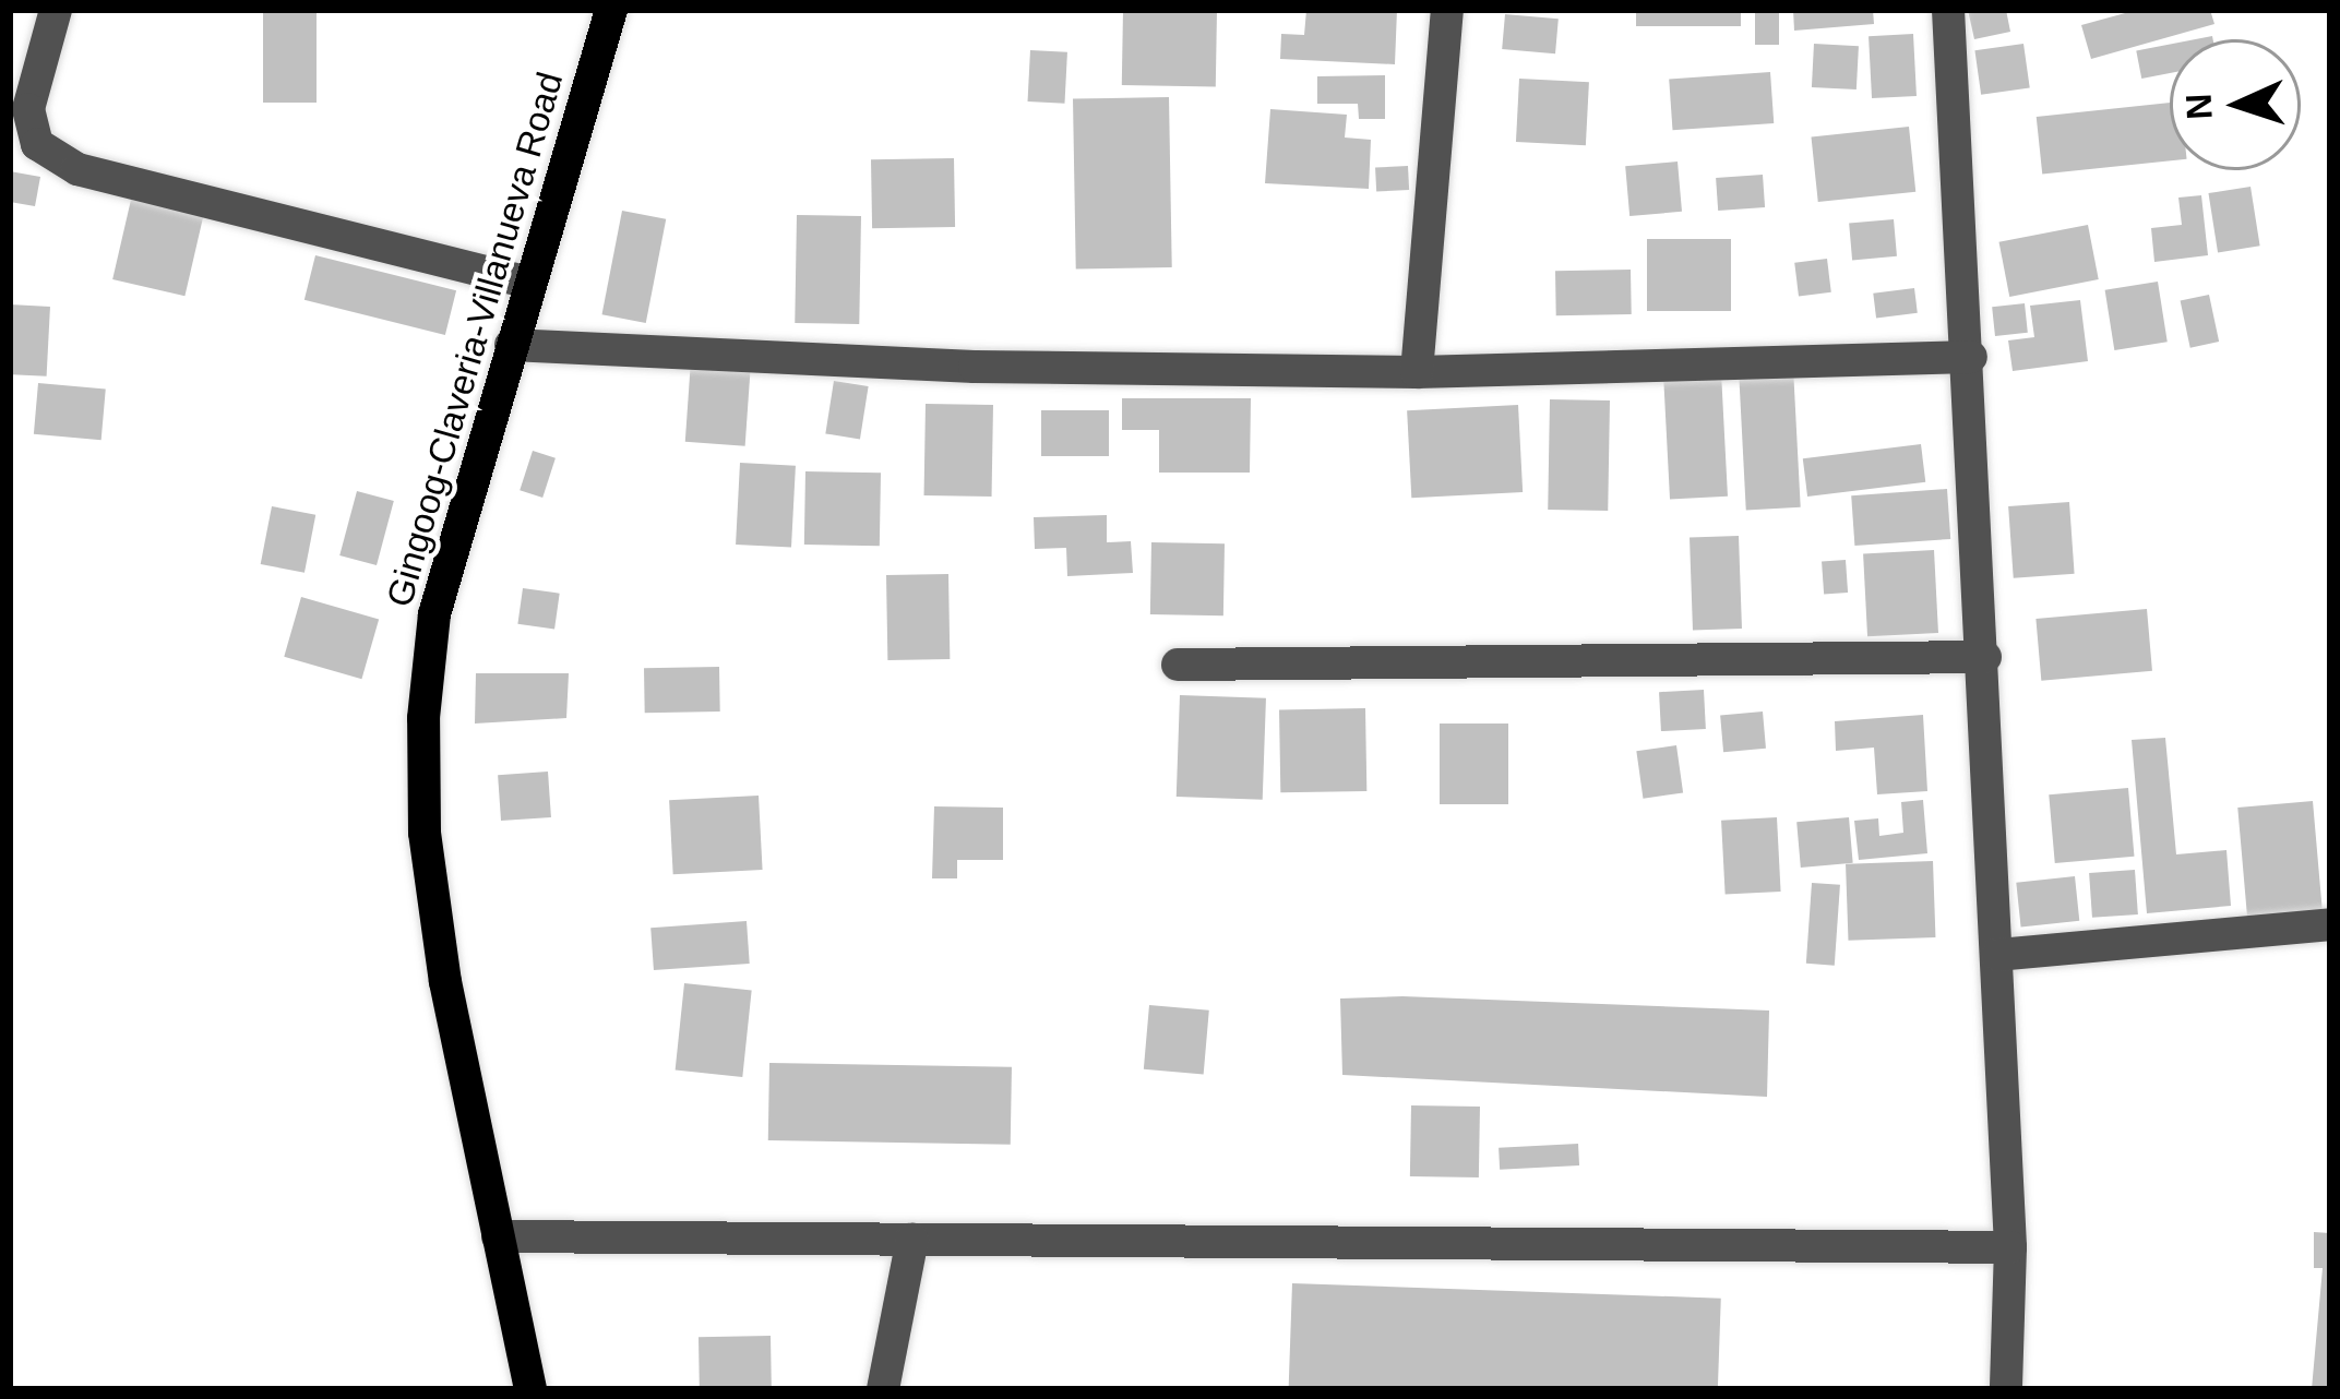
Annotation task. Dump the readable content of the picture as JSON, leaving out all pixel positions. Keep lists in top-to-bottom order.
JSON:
{
  "streets": {
    "main road": ["Gingoog-Claveria-Villanueva Road"]
  },
  "north": "left"
}
